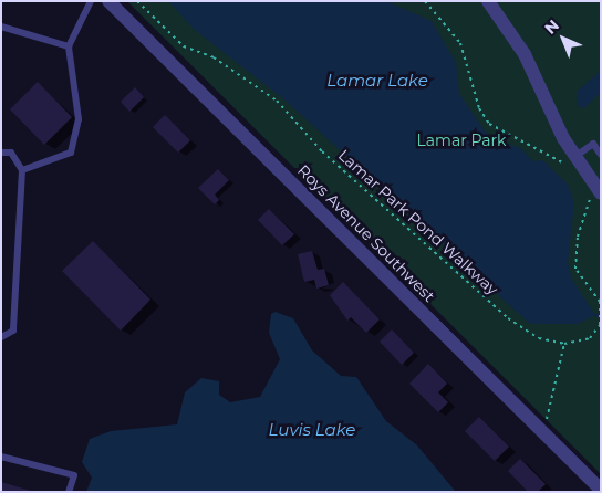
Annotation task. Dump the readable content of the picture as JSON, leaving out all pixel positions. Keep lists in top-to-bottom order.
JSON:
{
  "streets": {
    "street": ["Roys Avenue Southwest"],
    "path": ["Lamar Park Pond Walkway"]
  },
  "water": ["Lamar Lake", "Luvis Lake"],
  "parks": ["Lamar Park"],
  "north": "top left"
}
